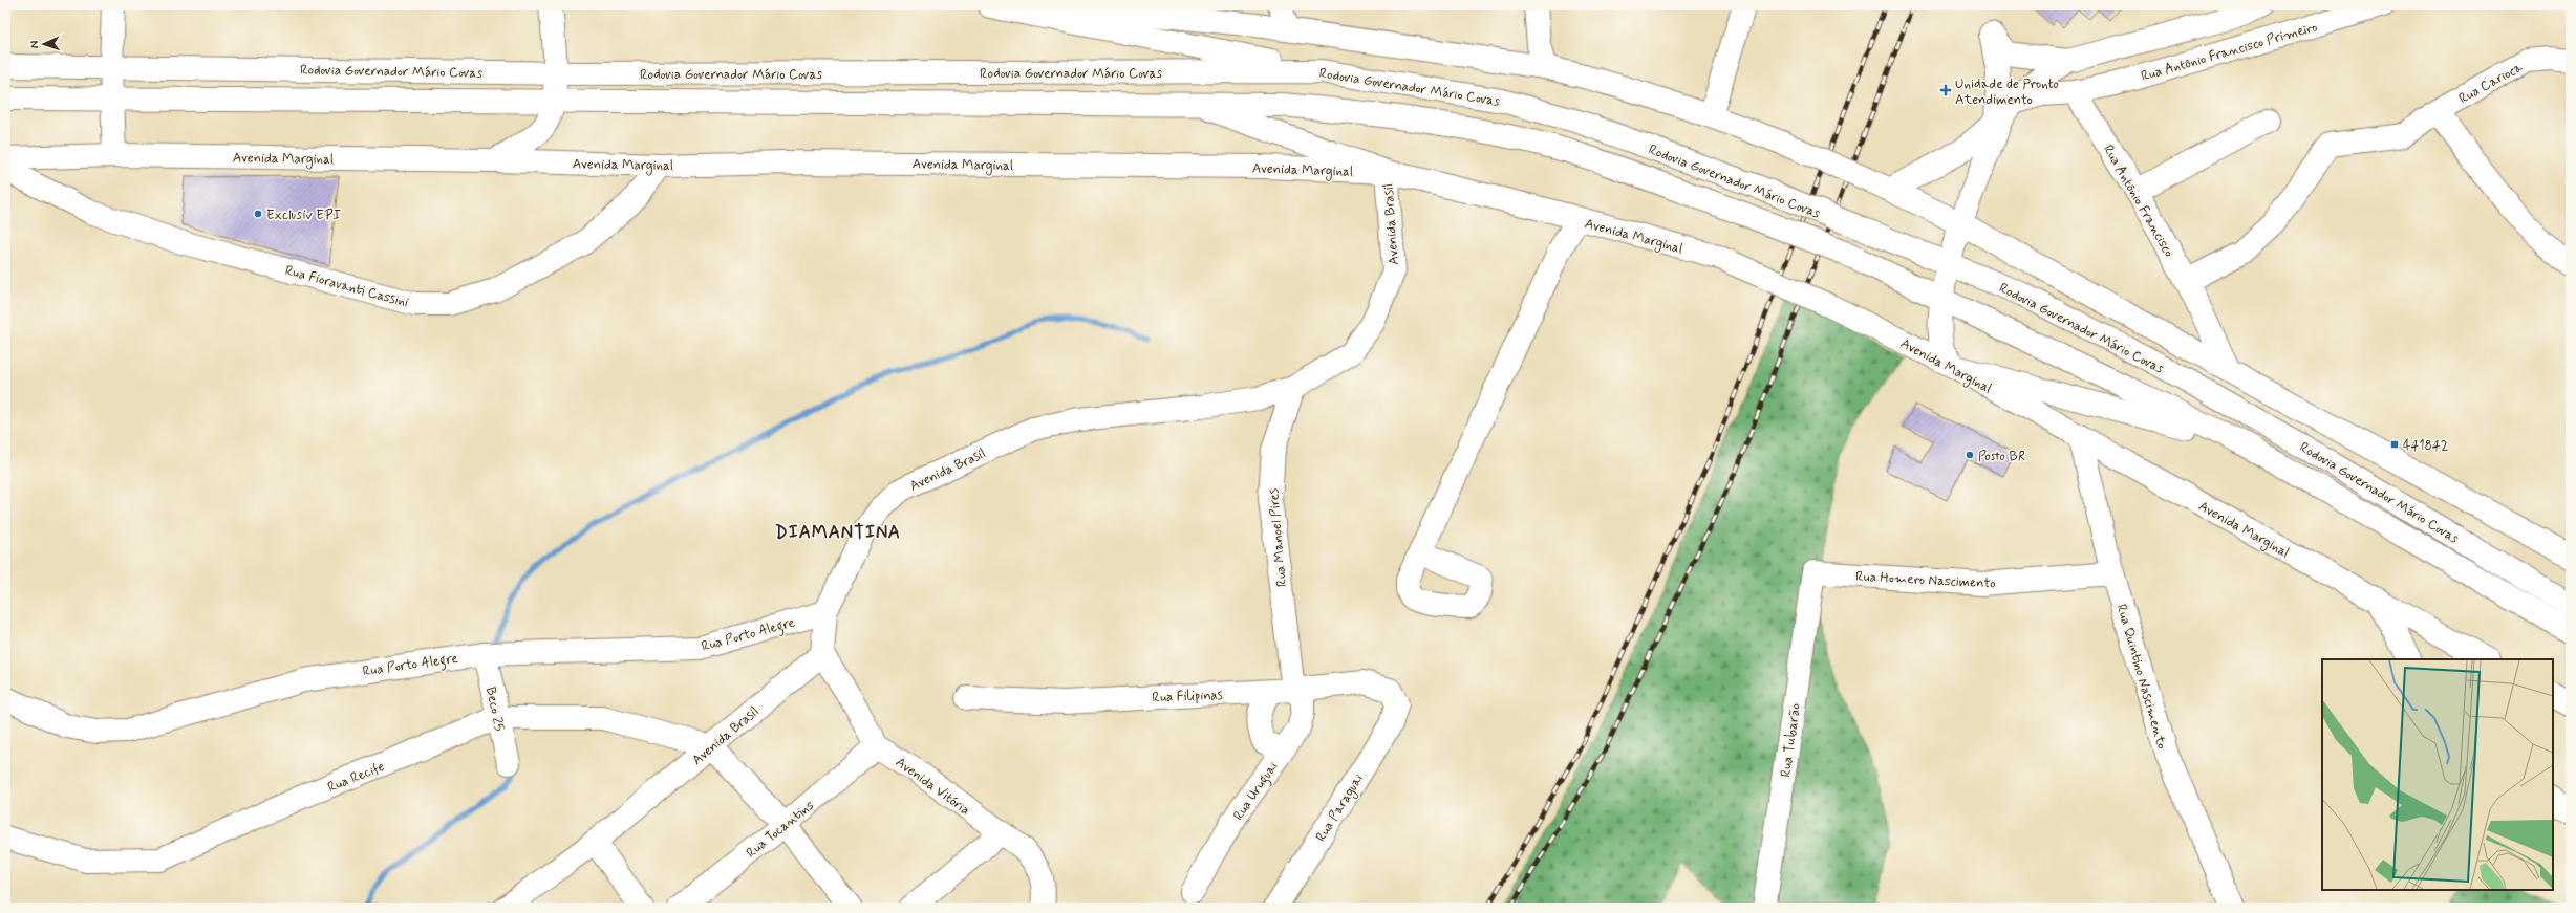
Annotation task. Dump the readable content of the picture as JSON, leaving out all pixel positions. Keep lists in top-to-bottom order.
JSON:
{
  "streets": {
    "street": [
      "Rua Antônio Francisco Primeiro",
      "Rodovia Governador Mário Covas",
      "Rua Carioca",
      "Avenida Marginal",
      "Rua Antônio Francisco",
      "Avenida Brasil",
      "Rua Fioravanti Cassini",
      "Rua Manoel Pires",
      "Rua Homero Nascimento",
      "Rua Porto Alegre",
      "Rua Quintino Nascimento",
      "Rua Filipinas",
      "Beco 25",
      "Rua Tubarão",
      "Rua Recife",
      "Avenida Vitória",
      "Rua Uruguai",
      "Rua Paraguai",
      "Rua Tocantins"
    ]
  },
  "crossings": [
    ["Rua Antônio Francisco Primeiro", "Rua Antônio Francisco"],
    ["Rua Carioca", "Rua Antônio Francisco"],
    ["Avenida Marginal", "Avenida Brasil"],
    ["Avenida Marginal", "Rua Fioravanti Cassini"],
    ["Avenida Marginal", "Rua Quintino Nascimento"],
    ["Avenida Brasil", "Rua Manoel Pires"],
    ["Avenida Brasil", "Rua Porto Alegre"],
    ["Avenida Brasil", "Rua Recife"],
    ["Rua Manoel Pires", "Rua Filipinas"],
    ["Rua Manoel Pires", "Rua Uruguai"],
    ["Rua Homero Nascimento", "Rua Quintino Nascimento"],
    ["Rua Homero Nascimento", "Rua Tubarão"],
    ["Rua Porto Alegre", "Beco 25"],
    ["Rua Filipinas", "Rua Uruguai"],
    ["Rua Filipinas", "Rua Paraguai"],
    ["Beco 25", "Rua Recife"],
    ["Avenida Vitória", "Rua Tocantins"]
  ],
  "districts": ["DIAMANTINA"],
  "places": {
    "health": ["Unidade de Pronto Atendimento"],
    "other": ["Exclusiv EPI", "Posto BR"],
    "transit": ["441842"]
  },
  "north": "left"
}
